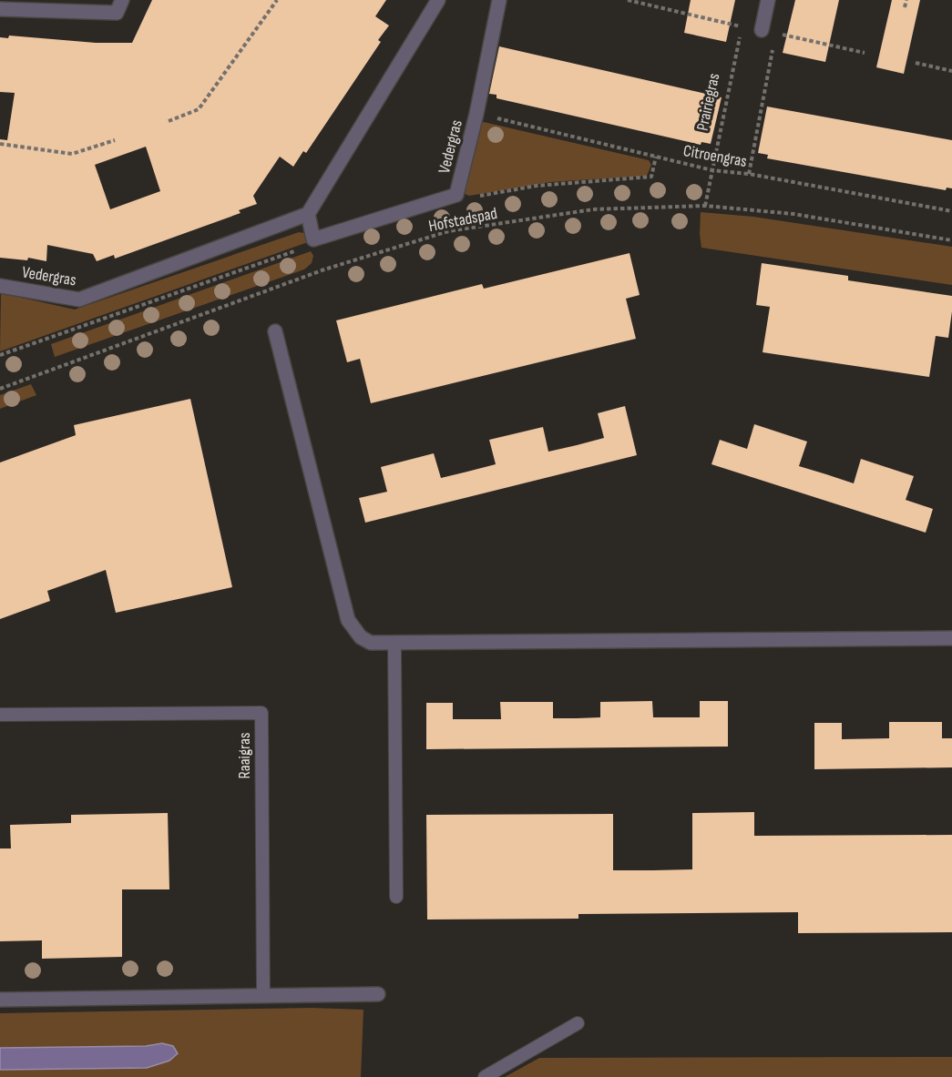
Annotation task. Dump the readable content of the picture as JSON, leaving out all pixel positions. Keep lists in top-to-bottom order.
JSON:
{
  "streets": {
    "street": ["Vedergras"],
    "lane": ["Raaigras"],
    "path": ["Prairiegras", "Citroengras", "Hofstadspad"]
  },
  "crossings": [
    ["Prairiegras", "Citroengras"],
    ["Prairiegras", "Hofstadspad"],
    ["Vedergras", "Citroengras"]
  ]
}
